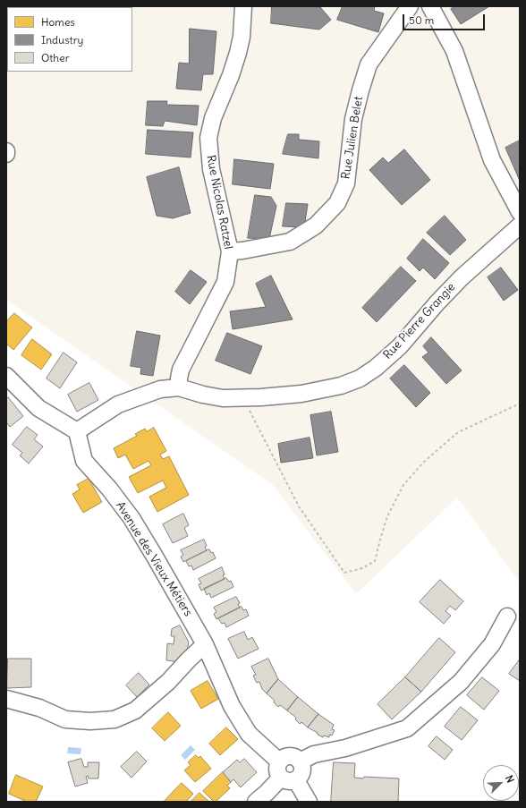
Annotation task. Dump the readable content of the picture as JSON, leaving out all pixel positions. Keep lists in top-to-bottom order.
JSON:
{
  "streets": {
    "street": [
      "Rue Julien Belet",
      "Rue Nicolas Ratzel",
      "Rue Pierre Grangie",
      "Avenue des Vieux Métiers"
    ]
  },
  "crossings": [
    ["Rue Julien Belet", "Rue Nicolas Ratzel"],
    ["Rue Nicolas Ratzel", "Rue Pierre Grangie"]
  ],
  "legend": ["Homes", "Industry", "Other"],
  "scale_bar": "50 m",
  "north": "top right"
}
